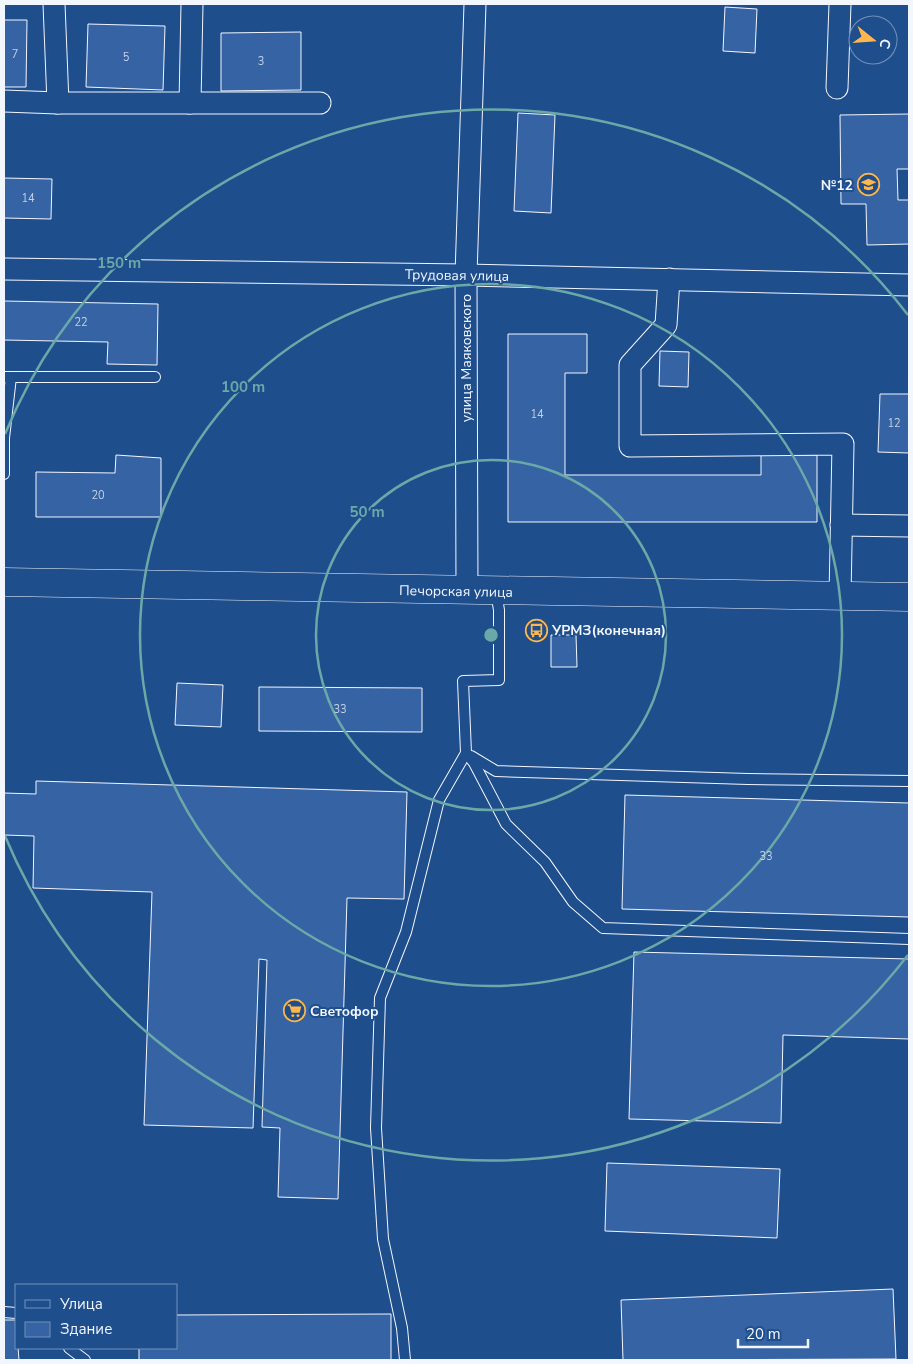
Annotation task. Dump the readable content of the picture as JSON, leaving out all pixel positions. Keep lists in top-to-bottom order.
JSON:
{
  "streets": {
    "street": ["Трудовая улица", "улица Маяковского", "Печорская улица"]
  },
  "crossings": [
    ["Трудовая улица", "улица Маяковского"],
    ["улица Маяковского", "Печорская улица"]
  ],
  "places": {
    "school or university": ["№12"],
    "bus stop": ["УРМЗ(конечная)"],
    "supermarket": ["Светофор"]
  },
  "house_numbers": [
    "7",
    "5",
    "3",
    "14",
    "22",
    "14",
    "12",
    "20",
    "33",
    "33"
  ],
  "legend": ["Улица", "Здание"],
  "scale_bar": "20 m",
  "north": "right",
  "rings": ["150 m", "100 m", "50 m"]
}
